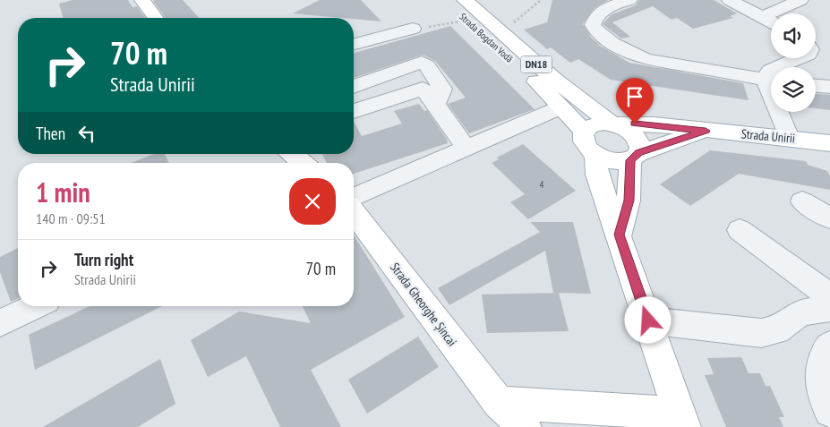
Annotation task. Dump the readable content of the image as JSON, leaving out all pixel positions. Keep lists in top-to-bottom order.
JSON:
{
  "streets": {
    "main road": [
      "Strada Bogdan Vodă",
      "DN18",
      "Strada Unirii",
      "Strada Gheorghe Șincai"
    ]
  },
  "crossings": [
    ["Strada Bogdan Vodă", "DN18"],
    ["Strada Bogdan Vodă", "Strada Unirii"],
    ["DN18", "Strada Unirii"]
  ],
  "house_numbers": ["4"],
  "page": {
    "turn": ["70 m", "Strada Unirii"],
    "then": "Then",
    "heading": ["1 min", "140 m · 09:51"],
    "list": [
      {
        "name": "Turn right",
        "note": "Strada Unirii",
        "value": "70 m"
      }
    ]
  }
}
